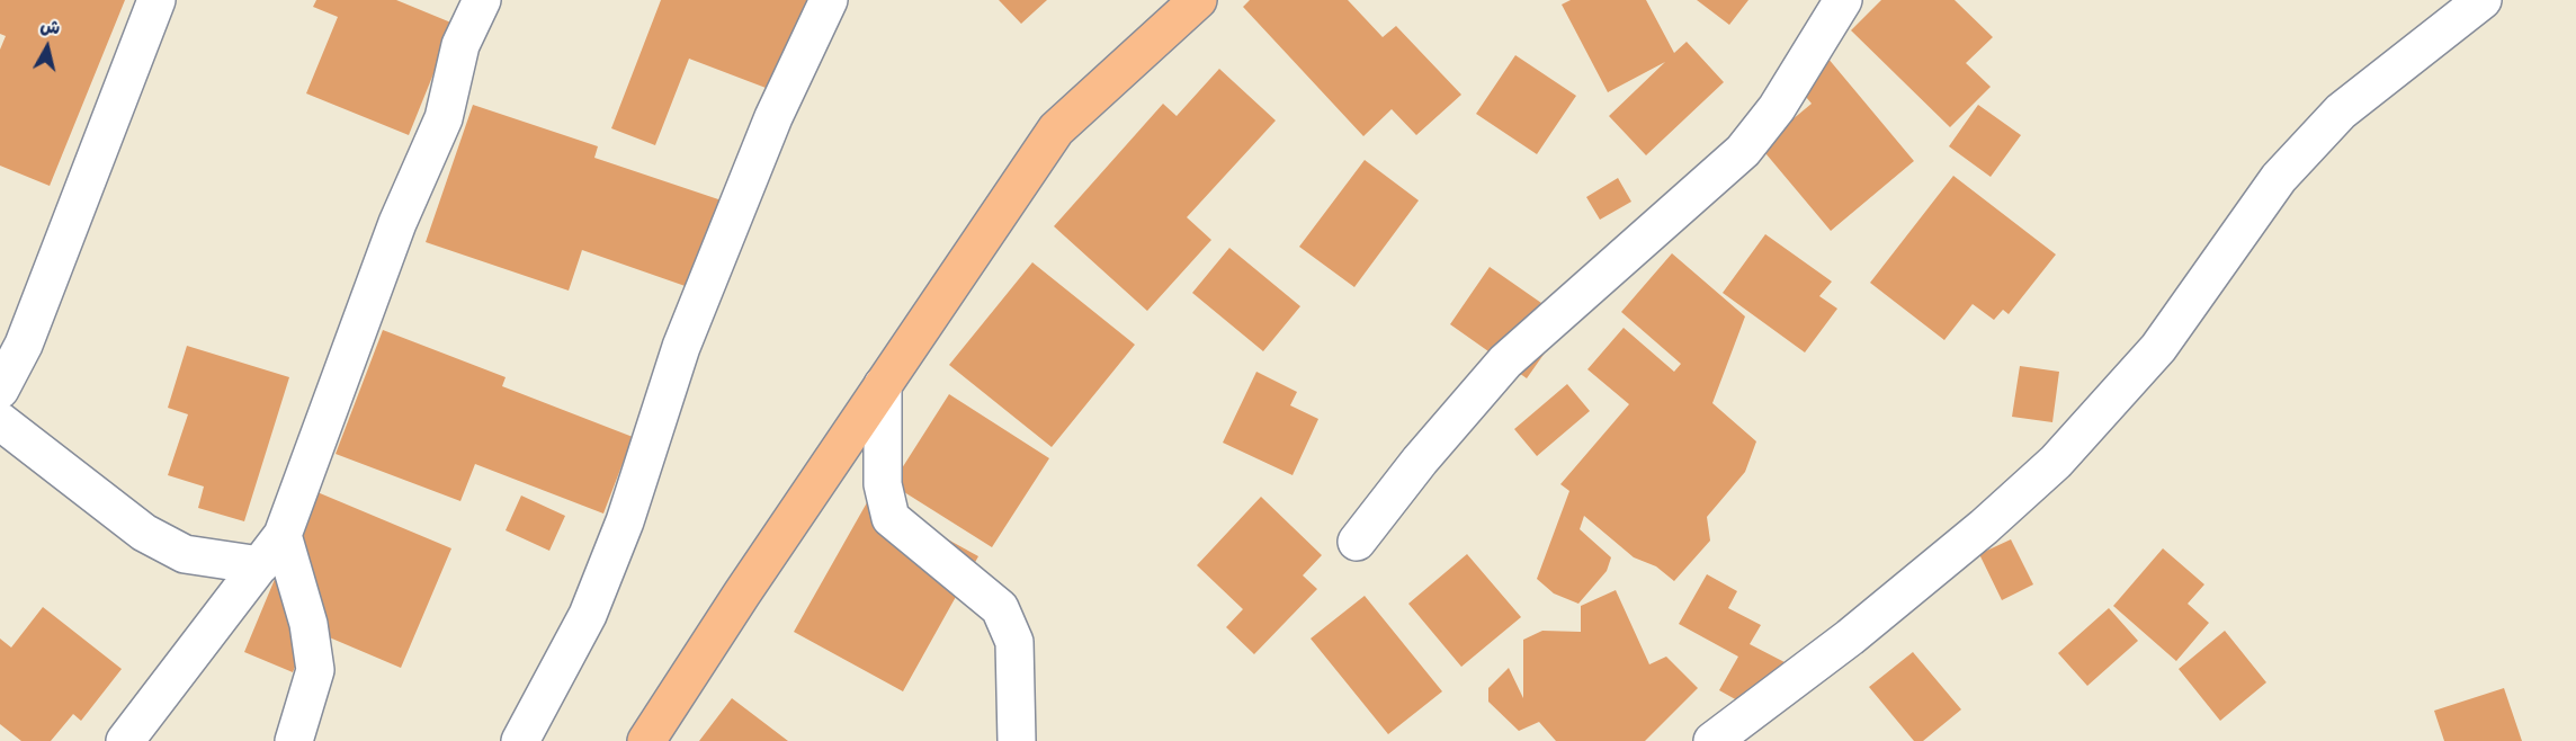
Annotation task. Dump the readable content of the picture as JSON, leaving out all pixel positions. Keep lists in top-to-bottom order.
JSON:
{
  "north": "top"
}
